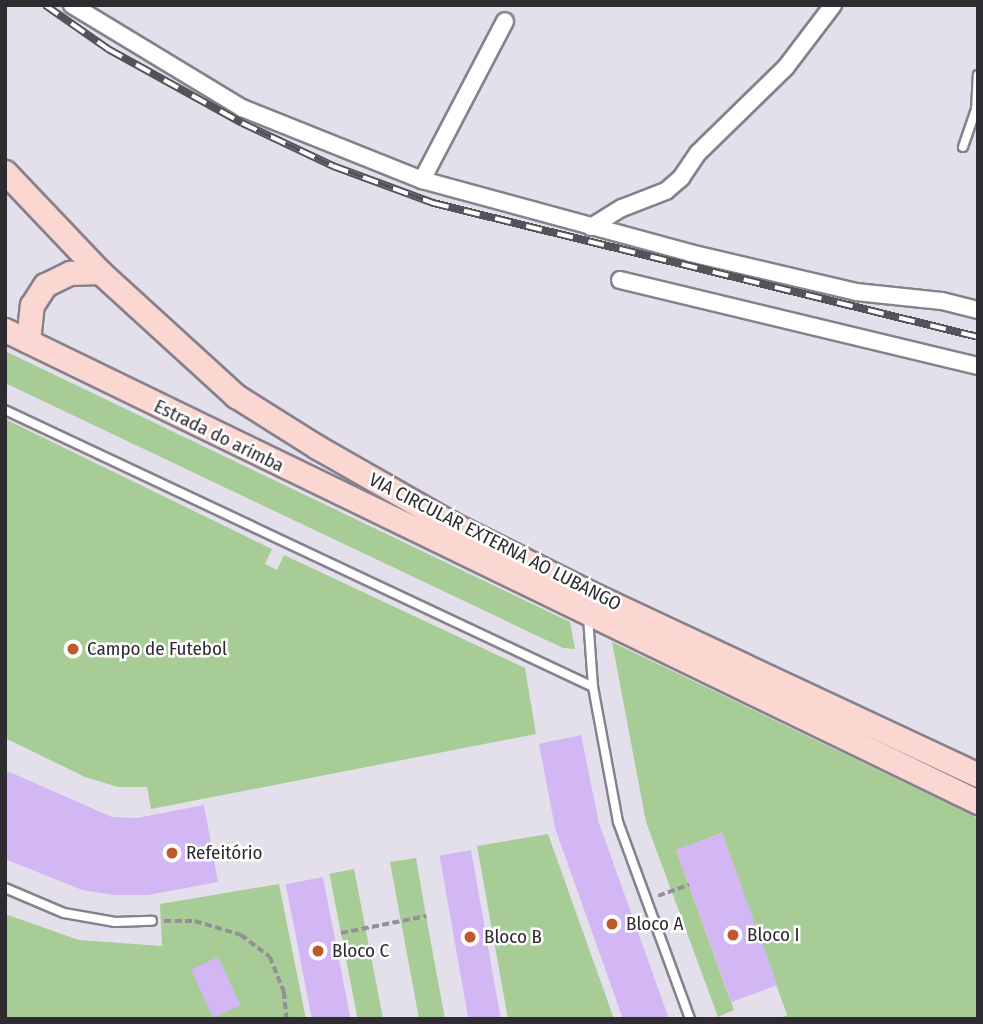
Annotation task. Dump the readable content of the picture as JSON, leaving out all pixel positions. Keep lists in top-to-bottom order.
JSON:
{
  "streets": {
    "main road": ["Estrada do arimba", "VIA CIRCULAR EXTERNA AO LUBANGO"]
  },
  "crossings": [
    ["Estrada do arimba", "VIA CIRCULAR EXTERNA AO LUBANGO"]
  ],
  "places": [
    "Campo de Futebol",
    "Refeitório",
    "Bloco A",
    "Bloco I",
    "Bloco B",
    "Bloco C"
  ]
}
